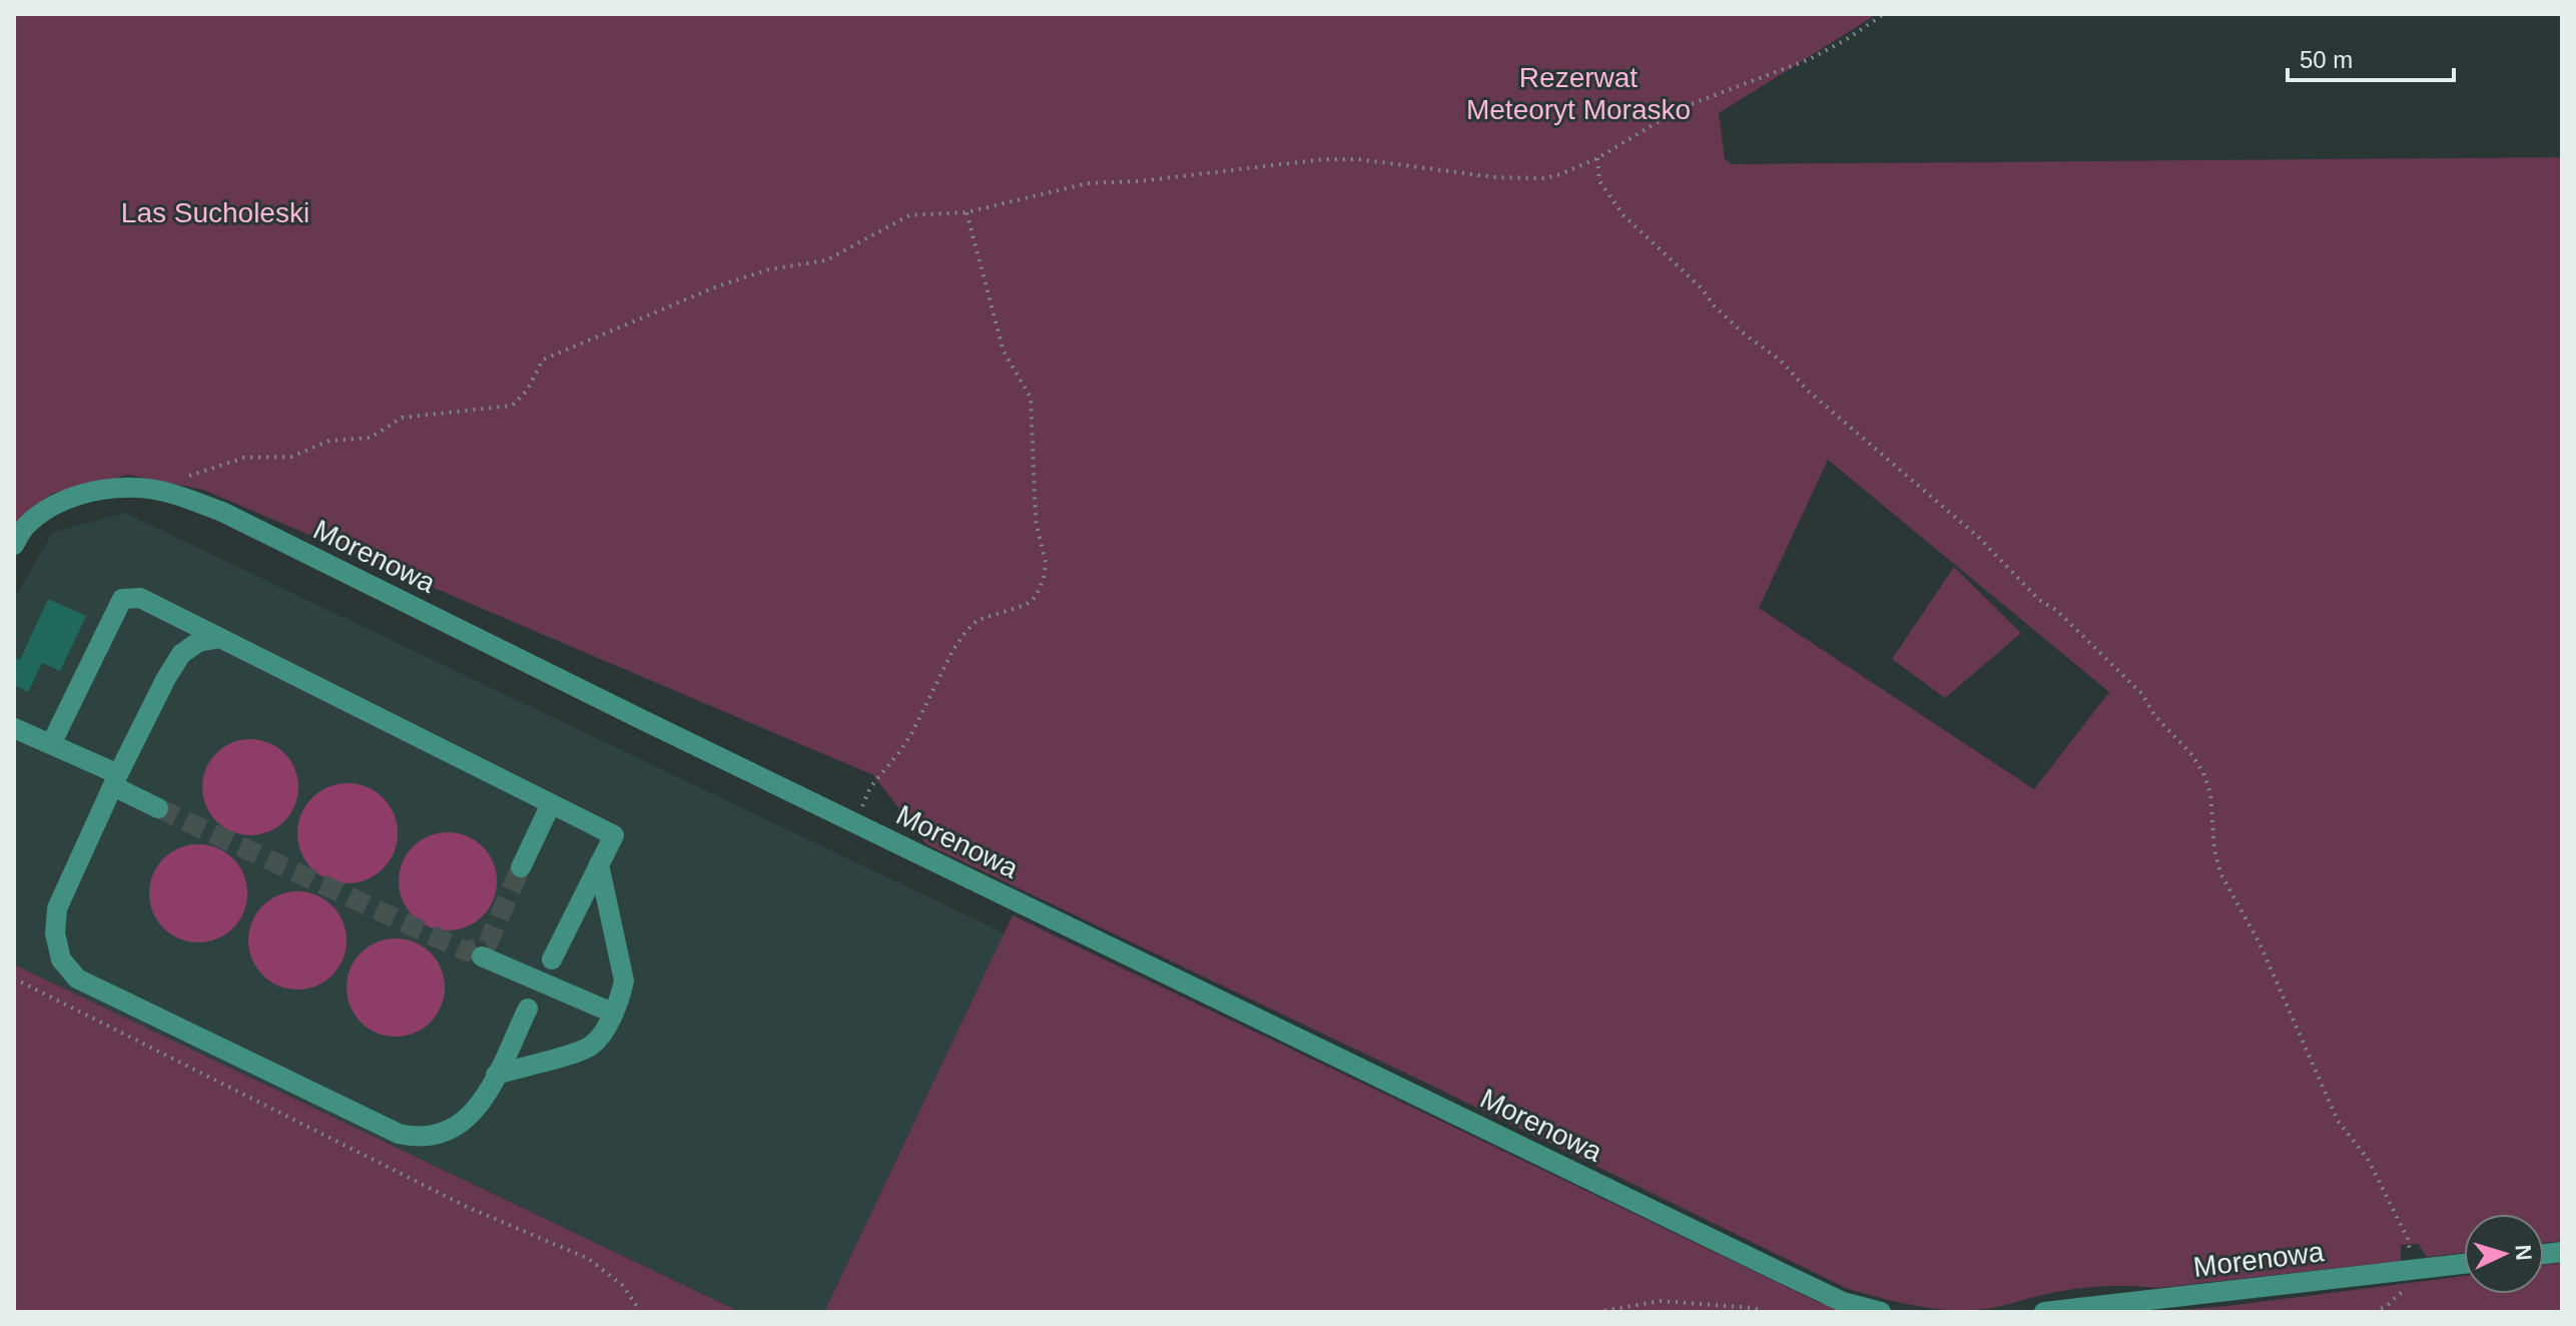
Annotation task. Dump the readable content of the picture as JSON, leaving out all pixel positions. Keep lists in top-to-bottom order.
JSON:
{
  "streets": {
    "lane": ["Morenowa"]
  },
  "parks": ["Rezerwat Meteoryt Morasko", "Las Sucholeski"],
  "scale_bar": "50 m",
  "north": "right"
}
